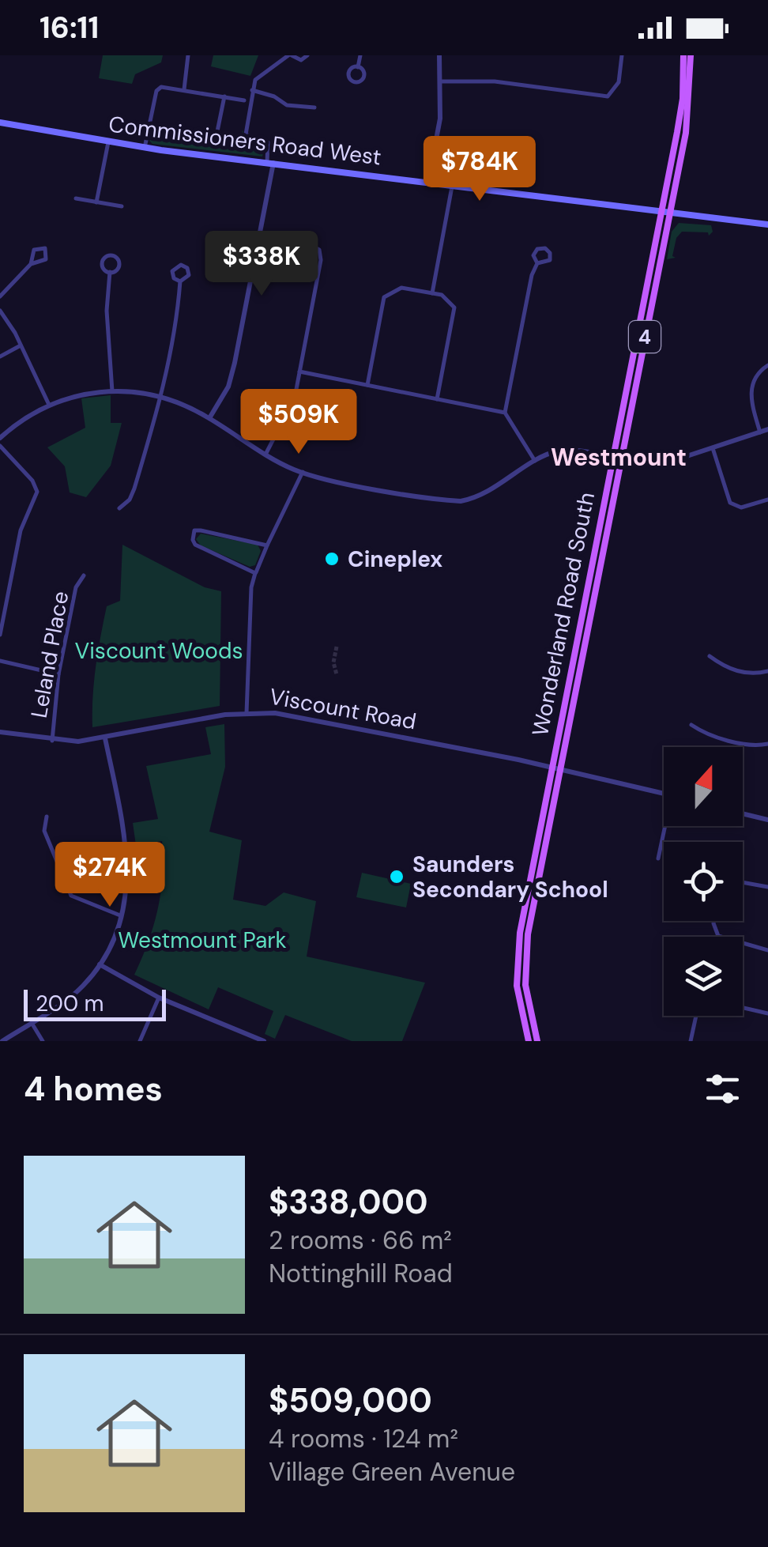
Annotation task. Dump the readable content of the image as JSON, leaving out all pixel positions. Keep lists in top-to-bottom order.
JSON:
{
  "streets": {
    "main road": ["Commissioners Road West", "4", "Wonderland Road South"],
    "street": ["Leland Place", "Viscount Road"]
  },
  "crossings": [
    ["Commissioners Road West", "Wonderland Road South"],
    ["Wonderland Road South", "Viscount Road"],
    ["Leland Place", "Viscount Road"]
  ],
  "districts": ["Westmount"],
  "parks": ["Viscount Woods", "Westmount Park"],
  "places": ["Cineplex", "Saunders Secondary School"],
  "scale_bar": "200 m",
  "north": "top",
  "page": {
    "status": "16:11",
    "price": [
      "$784K",
      "$338K",
      "$509K",
      "$274K"
    ],
    "scale": "200 m",
    "heading": "4 homes",
    "list": [
      {
        "name": "$338,000",
        "note": "2 rooms · 66 m² · Nottinghill Road"
      },
      {
        "name": "$509,000",
        "note": "4 rooms · 124 m² · Village Green Avenue"
      }
    ]
  }
}
